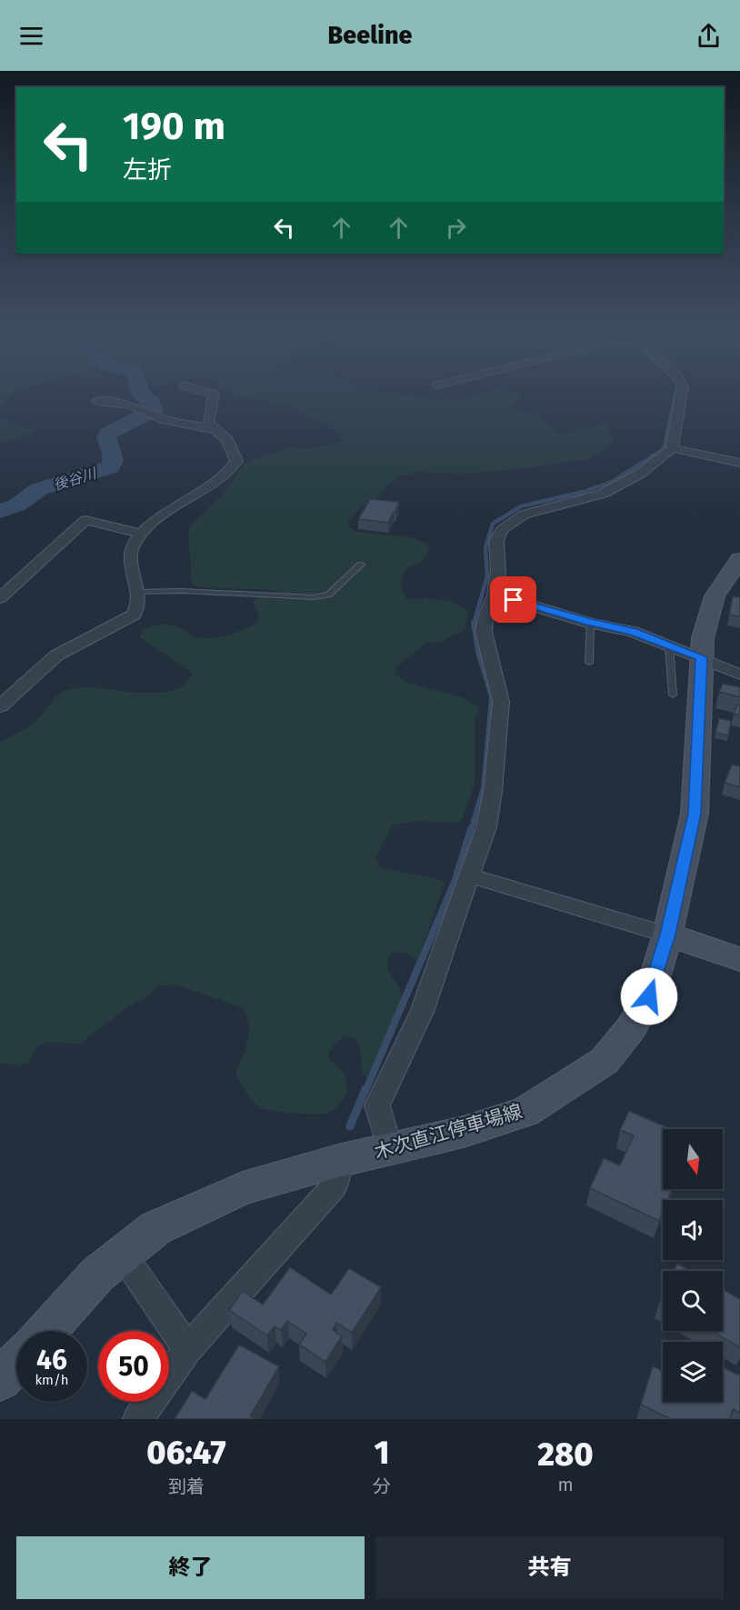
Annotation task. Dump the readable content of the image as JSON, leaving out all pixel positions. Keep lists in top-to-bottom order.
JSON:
{
  "streets": {
    "main road": ["木次直江停車場線"]
  },
  "water": ["後谷川"],
  "north": "bottom",
  "page": {
    "header": "Beeline",
    "turn": ["190 m", "左折"],
    "speed": "46 km/h",
    "limit": "50",
    "eta": [
      "06:47",
      "到着",
      "1",
      "分",
      "280",
      "m"
    ],
    "buttons": ["終了", "共有"]
  }
}
